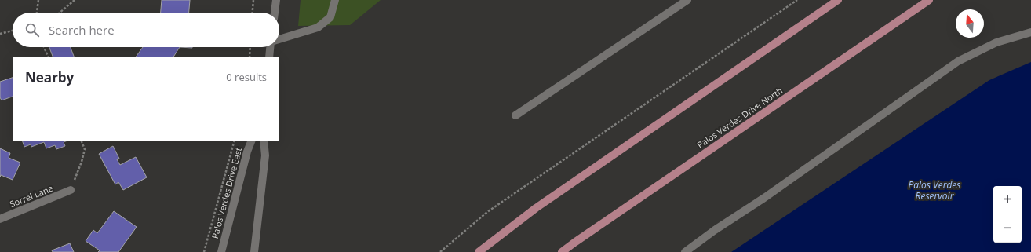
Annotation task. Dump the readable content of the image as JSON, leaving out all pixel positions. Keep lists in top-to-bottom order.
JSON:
{
  "streets": {
    "main road": ["Palos Verdes Drive North", "Palos Verdes Drive East", "Sorrel Lane"]
  },
  "water": ["Palos Verdes Reservoir"],
  "north": "top",
  "page": {
    "search": "Search here",
    "heading": ["Nearby", "0 results"],
    "map_buttons": ["+", "−"]
  }
}
